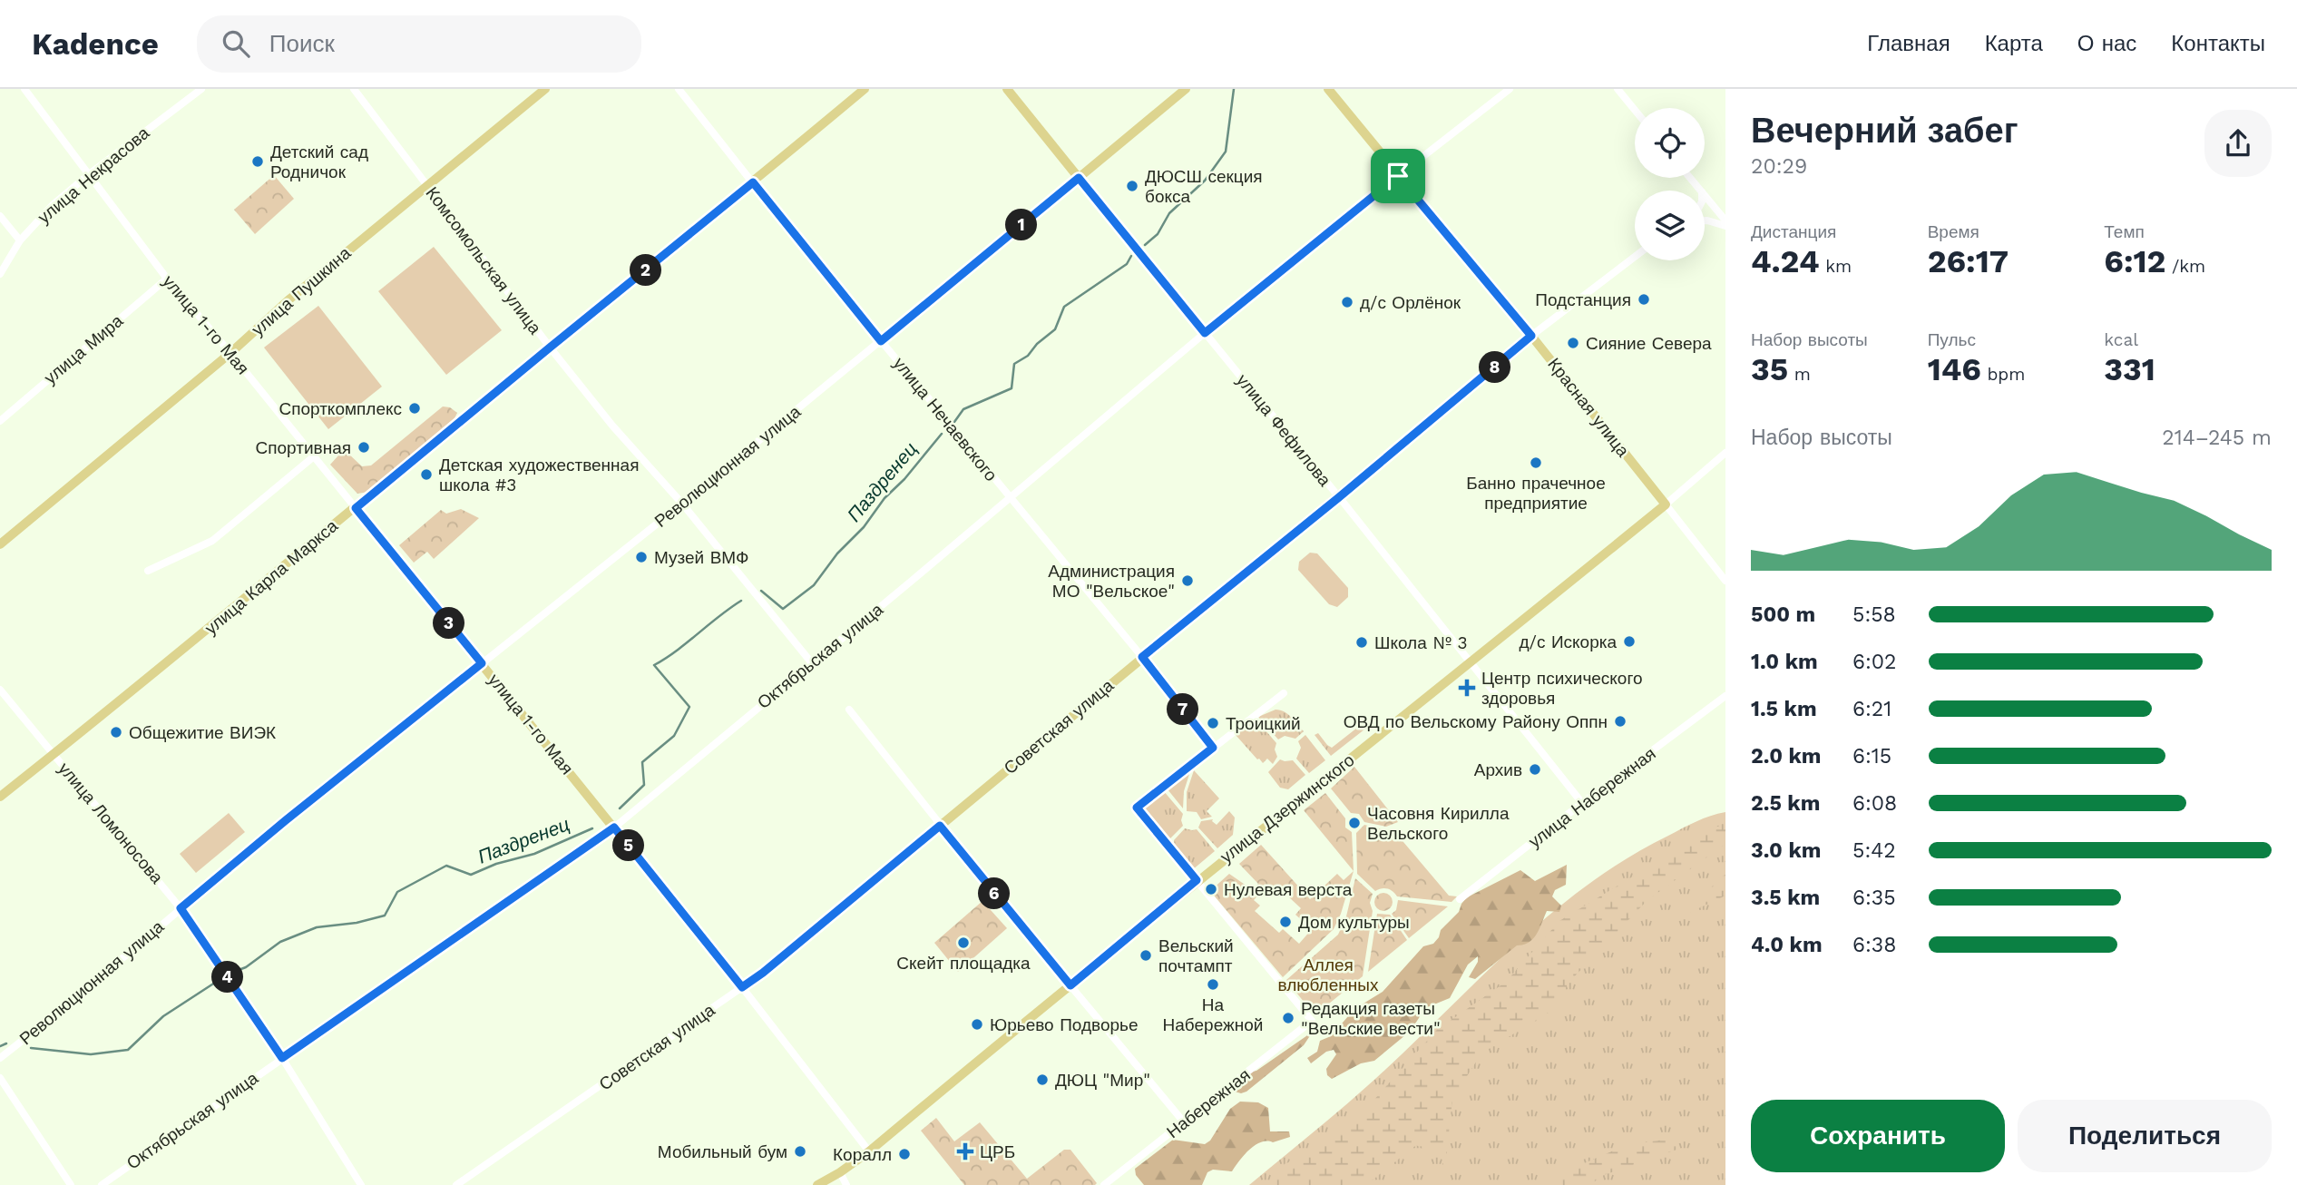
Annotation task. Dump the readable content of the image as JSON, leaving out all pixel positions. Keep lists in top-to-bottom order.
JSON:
{
  "streets": {
    "main road": [
      "улица Пушкина",
      "улица 1-го Мая",
      "Красная улица",
      "улица Фефилова",
      "Революционная улица",
      "улица Карла Маркса",
      "Советская улица",
      "улица Дзержинского"
    ],
    "street": [
      "улица Некрасова",
      "Комсомольская улица",
      "улица Мира",
      "улица Нечаевского",
      "Октябрьская улица",
      "улица Набережная",
      "улица Ломоносова",
      "Набережная"
    ]
  },
  "crossings": [
    ["улица Некрасова", "улица 1-го Мая"],
    ["Комсомольская улица", "улица Пушкина"],
    ["Комсомольская улица", "Революционная улица"],
    ["Комсомольская улица", "улица Карла Маркса"],
    ["Комсомольская улица", "Октябрьская улица"],
    ["улица Пушкина", "улица 1-го Мая"],
    ["улица 1-го Мая", "улица Мира"],
    ["улица 1-го Мая", "Революционная улица"],
    ["улица 1-го Мая", "улица Карла Маркса"],
    ["улица 1-го Мая", "Октябрьская улица"],
    ["улица 1-го Мая", "Советская улица"],
    ["улица 1-го Мая", "улица Дзержинского"],
    ["Красная улица", "Октябрьская улица"],
    ["Красная улица", "Советская улица"],
    ["Красная улица", "улица Дзержинского"],
    ["улица Нечаевского", "Революционная улица"],
    ["улица Нечаевского", "улица Карла Маркса"],
    ["улица Нечаевского", "Октябрьская улица"],
    ["улица Нечаевского", "Советская улица"],
    ["улица Фефилова", "Революционная улица"],
    ["улица Фефилова", "Октябрьская улица"],
    ["улица Фефилова", "Советская улица"],
    ["улица Фефилова", "улица Набережная"],
    ["улица Фефилова", "улица Дзержинского"],
    ["Революционная улица", "улица Ломоносова"],
    ["улица Карла Маркса", "улица Ломоносова"],
    ["Октябрьская улица", "улица Ломоносова"],
    ["улица Дзержинского", "Набережная"]
  ],
  "water": ["Паздренец"],
  "parks": ["Аллея влюбленных"],
  "places": {
    "other": [
      "Детский сад Родничок",
      "ДЮСШ секция бокса",
      "Подстанция",
      "д/с Орлёнок",
      "Сияние Севера",
      "Спорткомплекс",
      "Спортивная",
      "Банно прачечное предприятие",
      "Детская художественная школа #3",
      "Музей ВМФ",
      "Администрация МО \"Вельское\"",
      "д/с Искорка",
      "Школа № 3",
      "ОВД по Вельскому Району Оппн",
      "Троицкий",
      "Общежитие ВИЭК",
      "Архив",
      "Часовня Кирилла Вельского",
      "Нулевая верста",
      "Дом культуры",
      "Скейт площадка",
      "Вельский почтампт",
      "На Набережной",
      "Редакция газеты \"Вельские вести\"",
      "Юрьево Подворье",
      "ДЮЦ \"Мир\"",
      "Мобильный бум",
      "Коралл"
    ],
    "health": ["Центр психического здоровья", "ЦРБ"]
  },
  "page": {
    "header": "Kadence",
    "search": "Поиск",
    "nav": [
      "Главная",
      "Карта",
      "О нас",
      "Контакты"
    ],
    "heading": ["Вечерний забег", "20:29"],
    "stats": [
      ["Дистанция", "4.24 km"],
      ["Время", "26:17"],
      ["Темп", "6:12 /km"],
      ["Набор высоты", "35 m"],
      ["Пульс", "146 bpm"],
      ["kcal", "331"]
    ],
    "pins": [
      "1",
      "2",
      "8",
      "3",
      "7",
      "5",
      "6",
      "4"
    ],
    "chart": ["Набор высоты", "214–245 m"],
    "list": [
      {
        "name": "500 m",
        "note": "5:58"
      },
      {
        "name": "1.0 km",
        "note": "6:02"
      },
      {
        "name": "1.5 km",
        "note": "6:21"
      },
      {
        "name": "2.0 km",
        "note": "6:15"
      },
      {
        "name": "2.5 km",
        "note": "6:08"
      },
      {
        "name": "3.0 km",
        "note": "5:42"
      },
      {
        "name": "3.5 km",
        "note": "6:35"
      },
      {
        "name": "4.0 km",
        "note": "6:38"
      }
    ],
    "buttons": ["Сохранить", "Поделиться"]
  }
}
